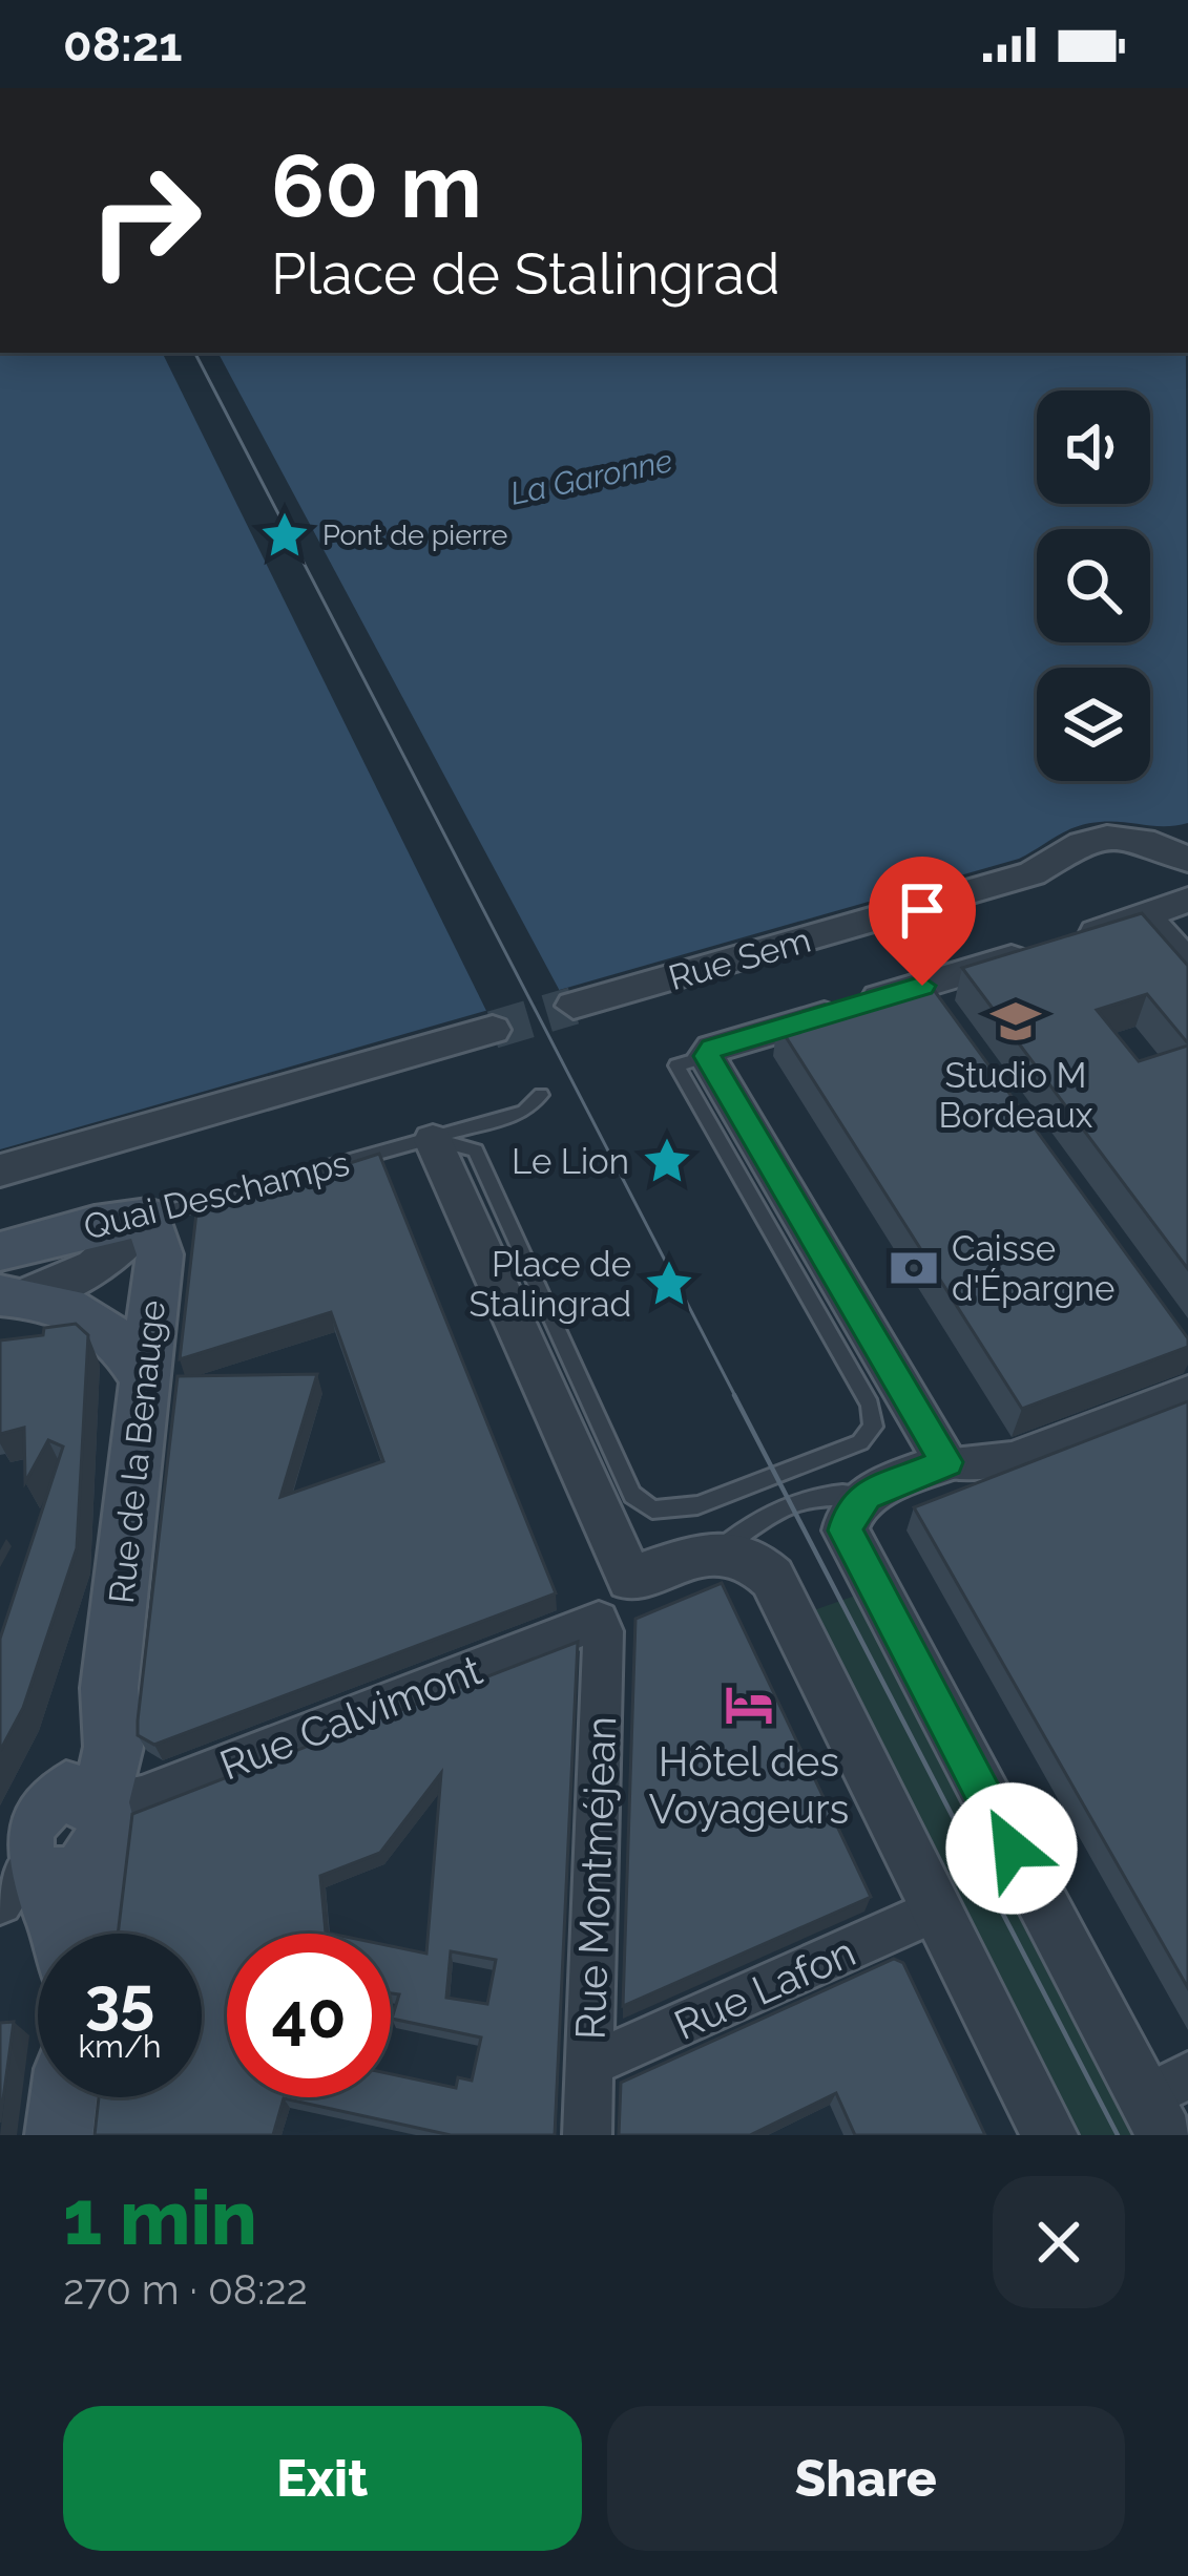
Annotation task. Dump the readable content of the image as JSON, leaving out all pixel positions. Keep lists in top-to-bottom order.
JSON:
{
  "streets": {
    "main road": ["Quai Deschamps", "Rue de la Benauge"],
    "street": [
      "Rue Sem",
      "Rue Calvimont",
      "Rue Montméjean",
      "Rue Lafon"
    ]
  },
  "crossings": [
    ["Quai Deschamps", "Rue de la Benauge"],
    ["Rue de la Benauge", "Rue Calvimont"],
    ["Rue Calvimont", "Rue Montméjean"],
    ["Rue Montméjean", "Rue Lafon"]
  ],
  "water": ["La Garonne"],
  "places": {
    "place": ["Pont de pierre", "Le Lion", "Place de Stalingrad"],
    "school or university": ["Studio M Bordeaux"],
    "bank": ["Caisse d'Épargne"],
    "hotel": ["Hôtel des Voyageurs"]
  },
  "page": {
    "status": "08:21",
    "turn": ["60 m", "Place de Stalingrad"],
    "speed": "35 km/h",
    "limit": "40",
    "heading": ["1 min", "270 m · 08:22"],
    "buttons": ["Exit", "Share"]
  }
}
